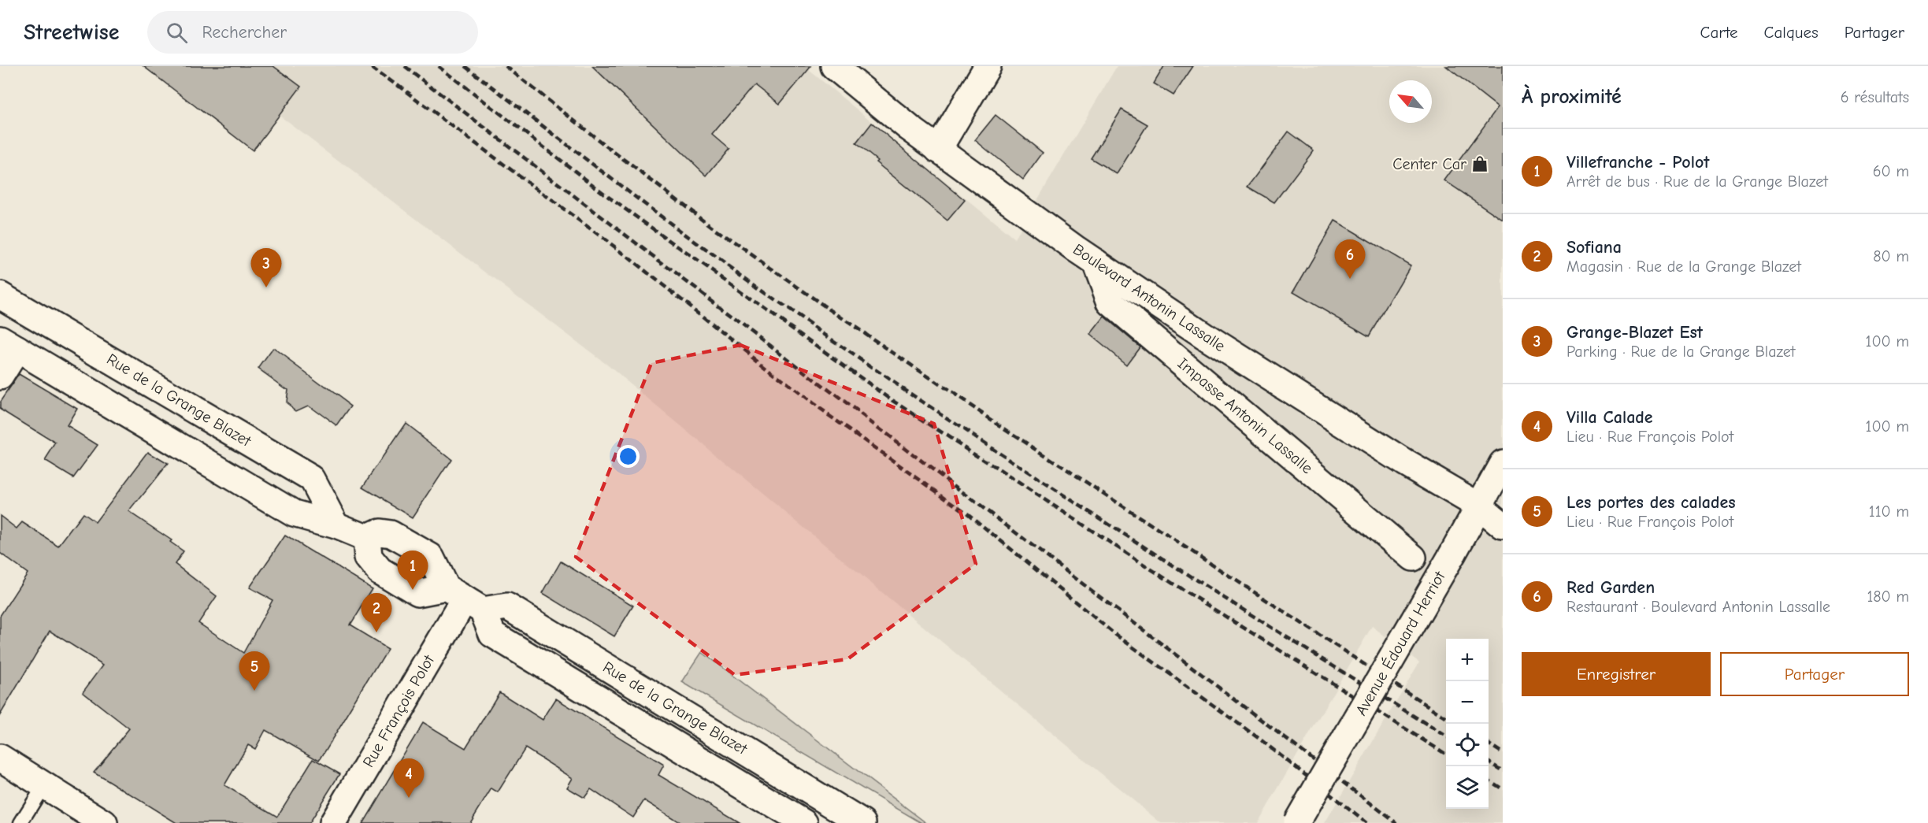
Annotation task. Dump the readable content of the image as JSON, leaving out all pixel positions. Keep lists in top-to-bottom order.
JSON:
{
  "streets": {
    "street": [
      "Boulevard Antonin Lassalle",
      "Rue de la Grange Blazet",
      "Impasse Antonin Lassalle",
      "Avenue Édouard Herriot",
      "Rue François Polot"
    ]
  },
  "crossings": [
    ["Boulevard Antonin Lassalle", "Impasse Antonin Lassalle"],
    ["Boulevard Antonin Lassalle", "Avenue Édouard Herriot"],
    ["Rue de la Grange Blazet", "Rue François Polot"]
  ],
  "places": {
    "shop": ["Center Car"]
  },
  "north": "top left",
  "page": {
    "header": "Streetwise",
    "search": "Rechercher",
    "nav": ["Carte", "Calques", "Partager"],
    "heading": ["À proximité", "6 résultats"],
    "list": [
      {
        "mark": "1",
        "name": "Villefranche - Polot",
        "note": "Arrêt de bus · Rue de la Grange Blazet",
        "value": "60 m"
      },
      {
        "mark": "2",
        "name": "Sofiana",
        "note": "Magasin · Rue de la Grange Blazet",
        "value": "80 m"
      },
      {
        "mark": "3",
        "name": "Grange-Blazet Est",
        "note": "Parking · Rue de la Grange Blazet",
        "value": "100 m"
      },
      {
        "mark": "4",
        "name": "Villa Calade",
        "note": "Lieu · Rue François Polot",
        "value": "100 m"
      },
      {
        "mark": "5",
        "name": "Les portes des calades",
        "note": "Lieu · Rue François Polot",
        "value": "110 m"
      },
      {
        "mark": "6",
        "name": "Red Garden",
        "note": "Restaurant · Boulevard Antonin Lassalle",
        "value": "180 m"
      }
    ],
    "pins": [
      "6",
      "3",
      "1",
      "2",
      "5",
      "4"
    ],
    "buttons": ["Enregistrer", "Partager"],
    "map_buttons": ["+", "−"]
  }
}
